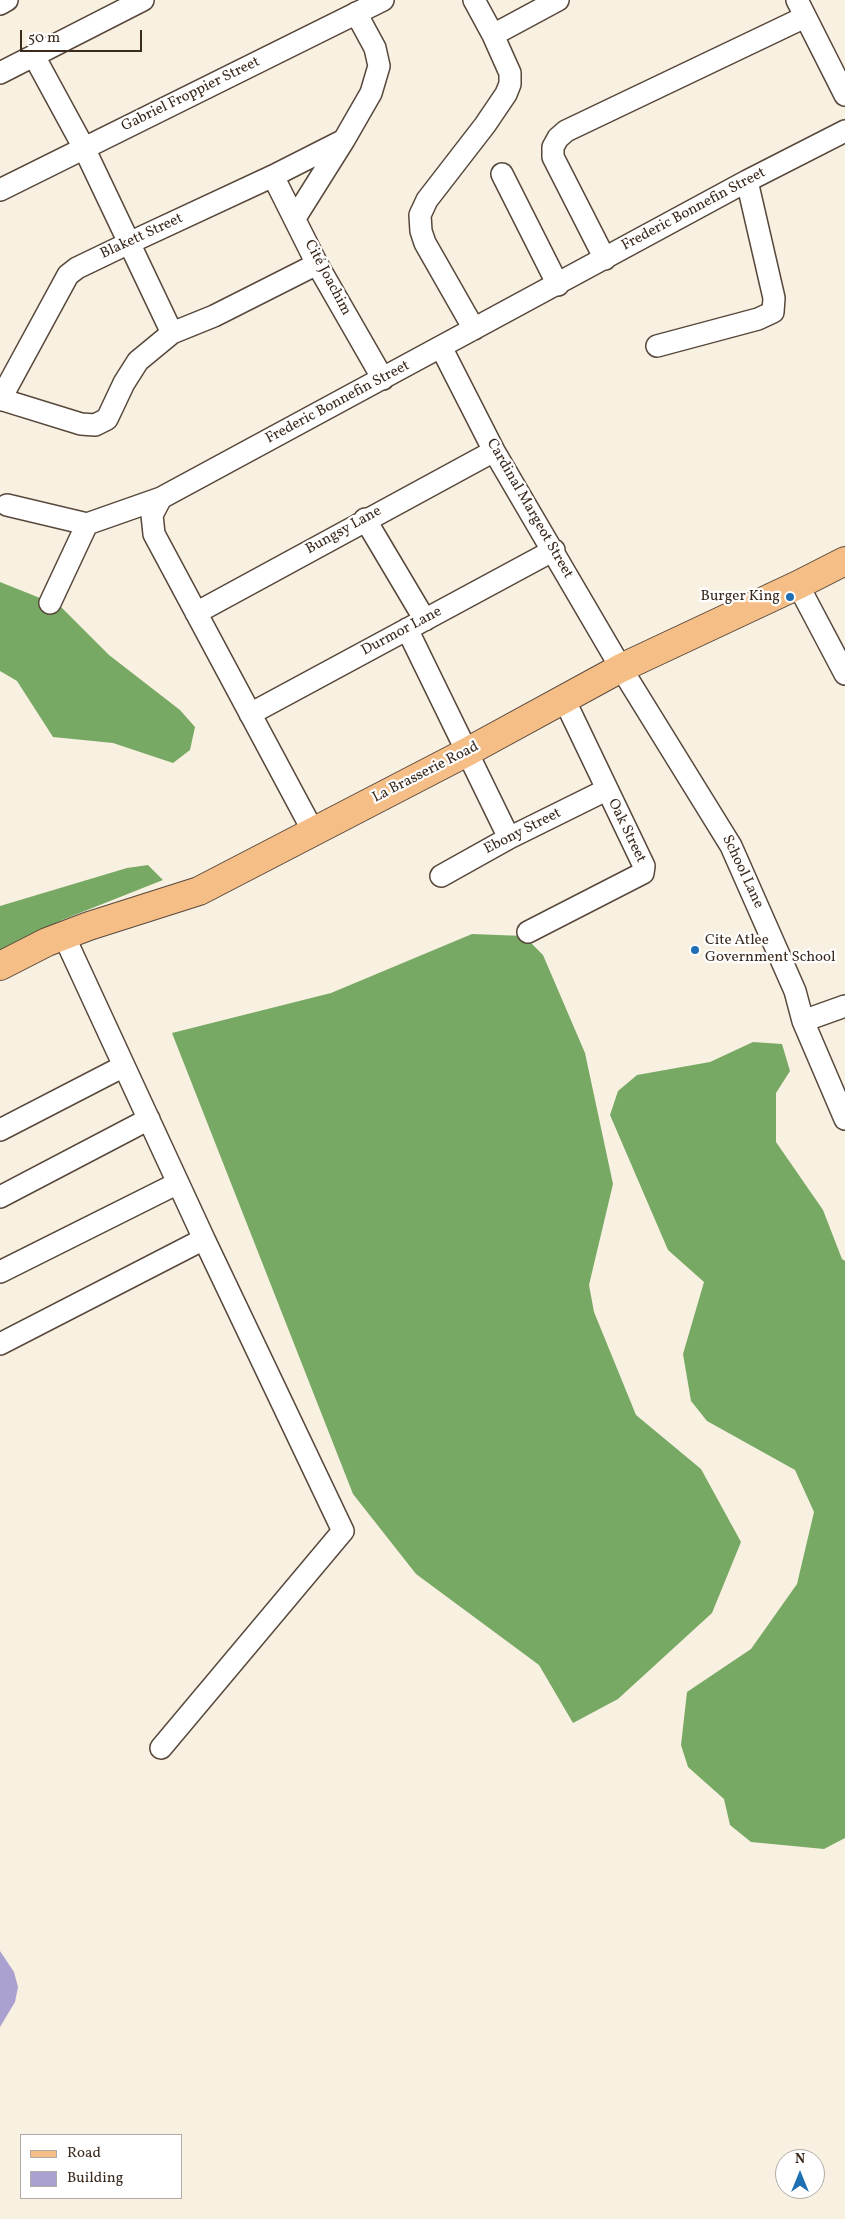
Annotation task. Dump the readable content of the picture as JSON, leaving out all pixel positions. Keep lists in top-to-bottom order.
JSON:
{
  "streets": {
    "main road": ["La Brasserie Road"],
    "street": [
      "Gabriel Froppier Street",
      "Frederic Bonnefin Street",
      "Blakett Street",
      "Cité Joachim",
      "Cardinal Margeot Street",
      "Bungsy Lane",
      "Durmor Lane",
      "Oak Street",
      "Ebony Street",
      "School Lane"
    ]
  },
  "crossings": [
    ["Frederic Bonnefin Street", "Cité Joachim"],
    ["Frederic Bonnefin Street", "Cardinal Margeot Street"],
    ["Blakett Street", "Cité Joachim"],
    ["Cardinal Margeot Street", "Bungsy Lane"],
    ["Cardinal Margeot Street", "Durmor Lane"],
    ["Cardinal Margeot Street", "La Brasserie Road"],
    ["Cardinal Margeot Street", "School Lane"],
    ["La Brasserie Road", "Oak Street"],
    ["La Brasserie Road", "School Lane"],
    ["Oak Street", "Ebony Street"]
  ],
  "places": ["Burger King", "Cite Atlee Government School"],
  "legend": ["Road", "Building"],
  "scale_bar": "50 m",
  "north": "top"
}
